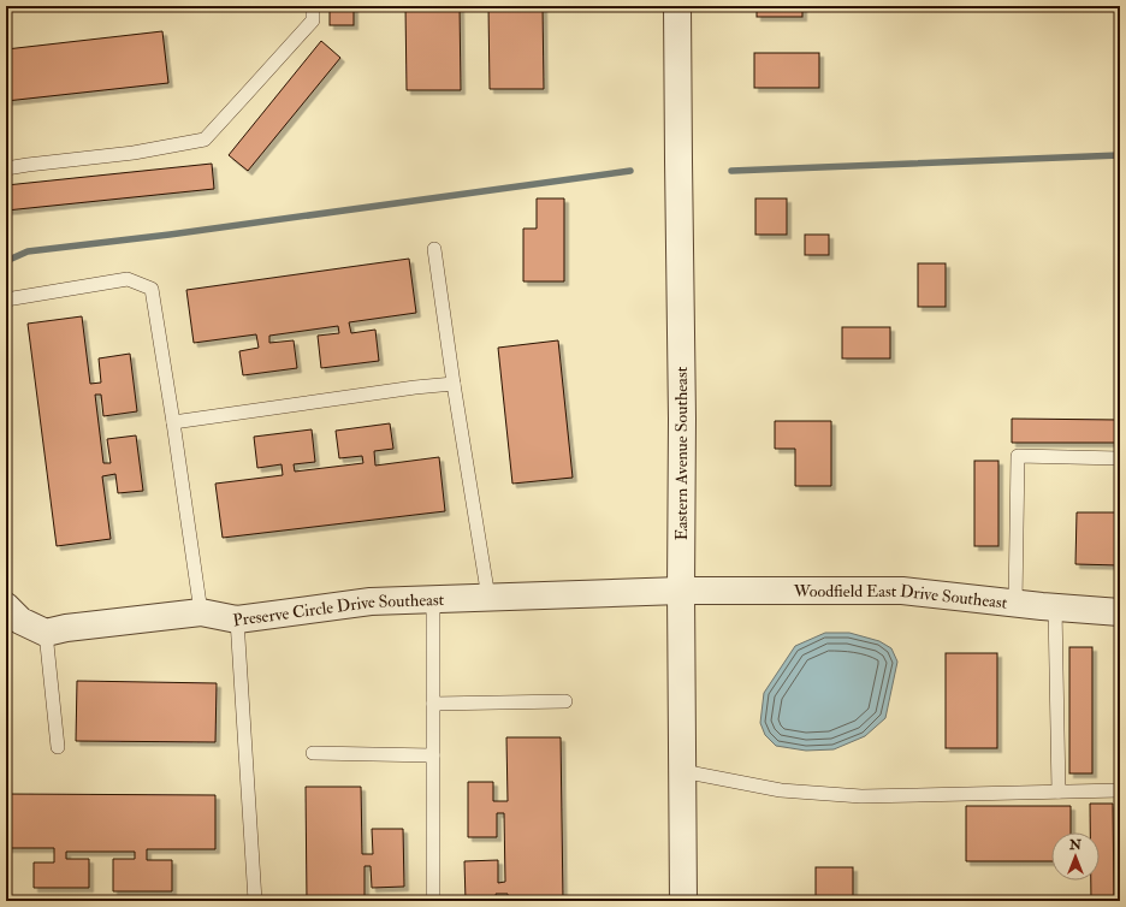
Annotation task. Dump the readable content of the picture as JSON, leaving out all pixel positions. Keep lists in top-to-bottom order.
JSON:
{
  "streets": {
    "street": ["Eastern Avenue Southeast", "Woodfield East Drive Southeast", "Preserve Circle Drive Southeast"]
  },
  "crossings": [
    ["Eastern Avenue Southeast", "Woodfield East Drive Southeast"],
    ["Eastern Avenue Southeast", "Preserve Circle Drive Southeast"],
    ["Woodfield East Drive Southeast", "Preserve Circle Drive Southeast"]
  ],
  "north": "top"
}
